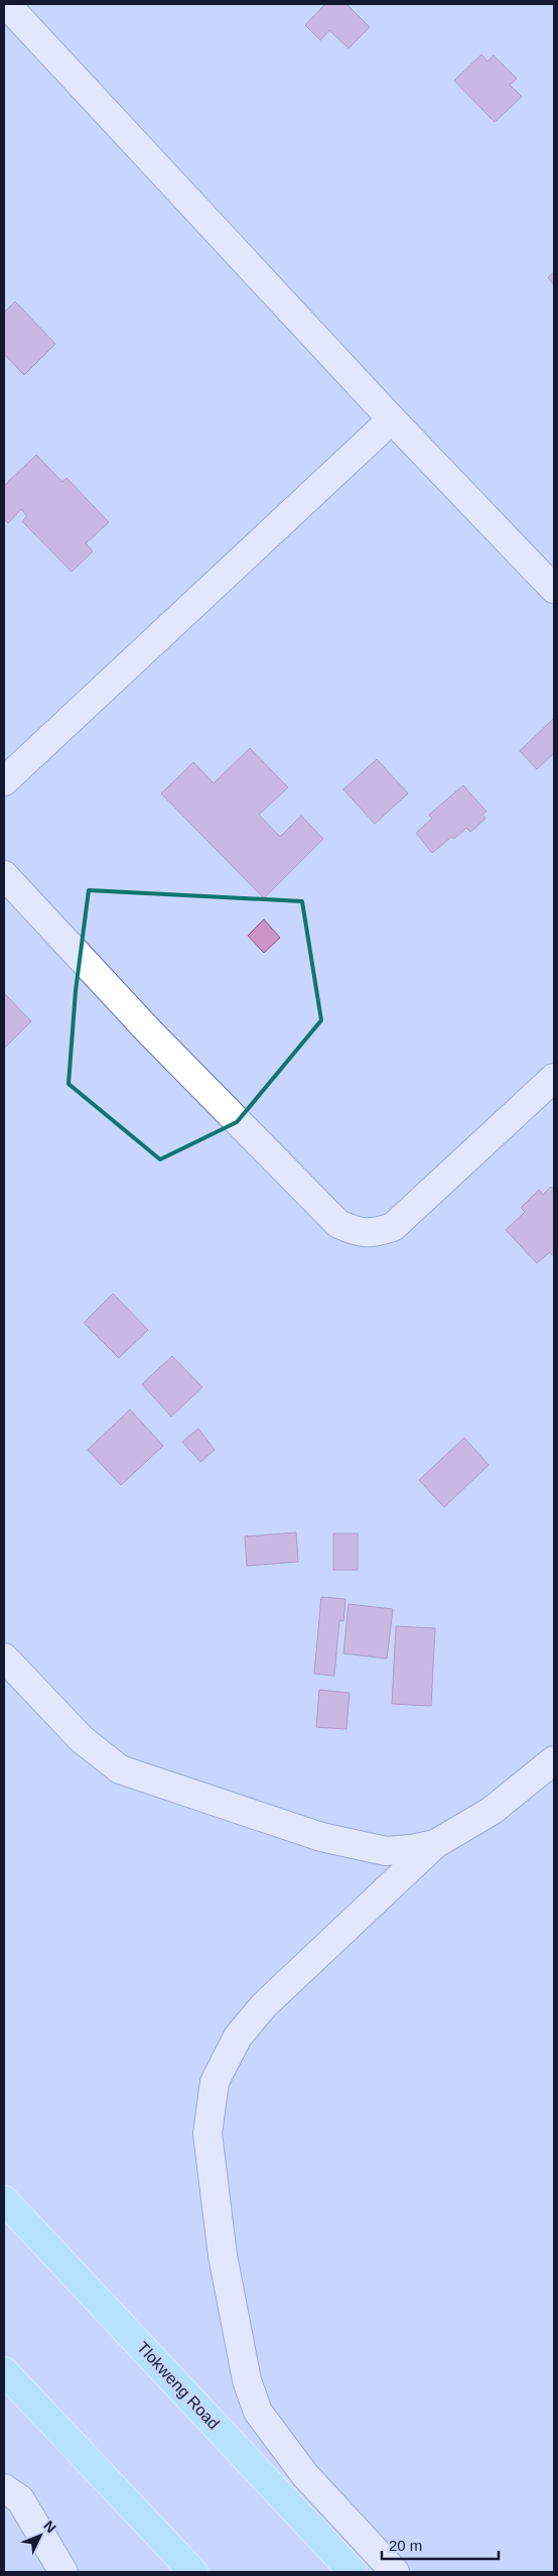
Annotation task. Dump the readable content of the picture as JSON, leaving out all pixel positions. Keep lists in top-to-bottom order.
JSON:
{
  "streets": {
    "main road": ["Tlokweng Road"]
  },
  "scale_bar": "20 m",
  "north": "top right"
}
